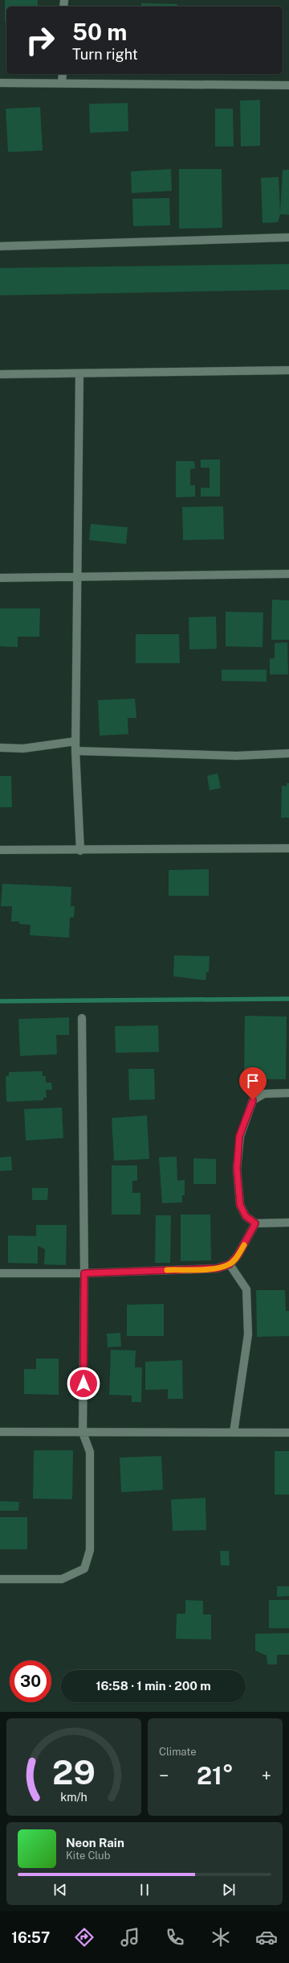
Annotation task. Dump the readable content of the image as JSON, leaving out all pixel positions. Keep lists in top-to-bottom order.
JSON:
{
  "page": {
    "turn": ["50 m", "Turn right"],
    "limit": "30",
    "trip": "16:58 · 1 min · 200 m",
    "tile": "Climate",
    "heat": ["−", "21°", "+"],
    "song": ["Neon Rain", "Kite Club"],
    "tabs": "16:57",
    "gauge": ["29", "km/h"]
  }
}
